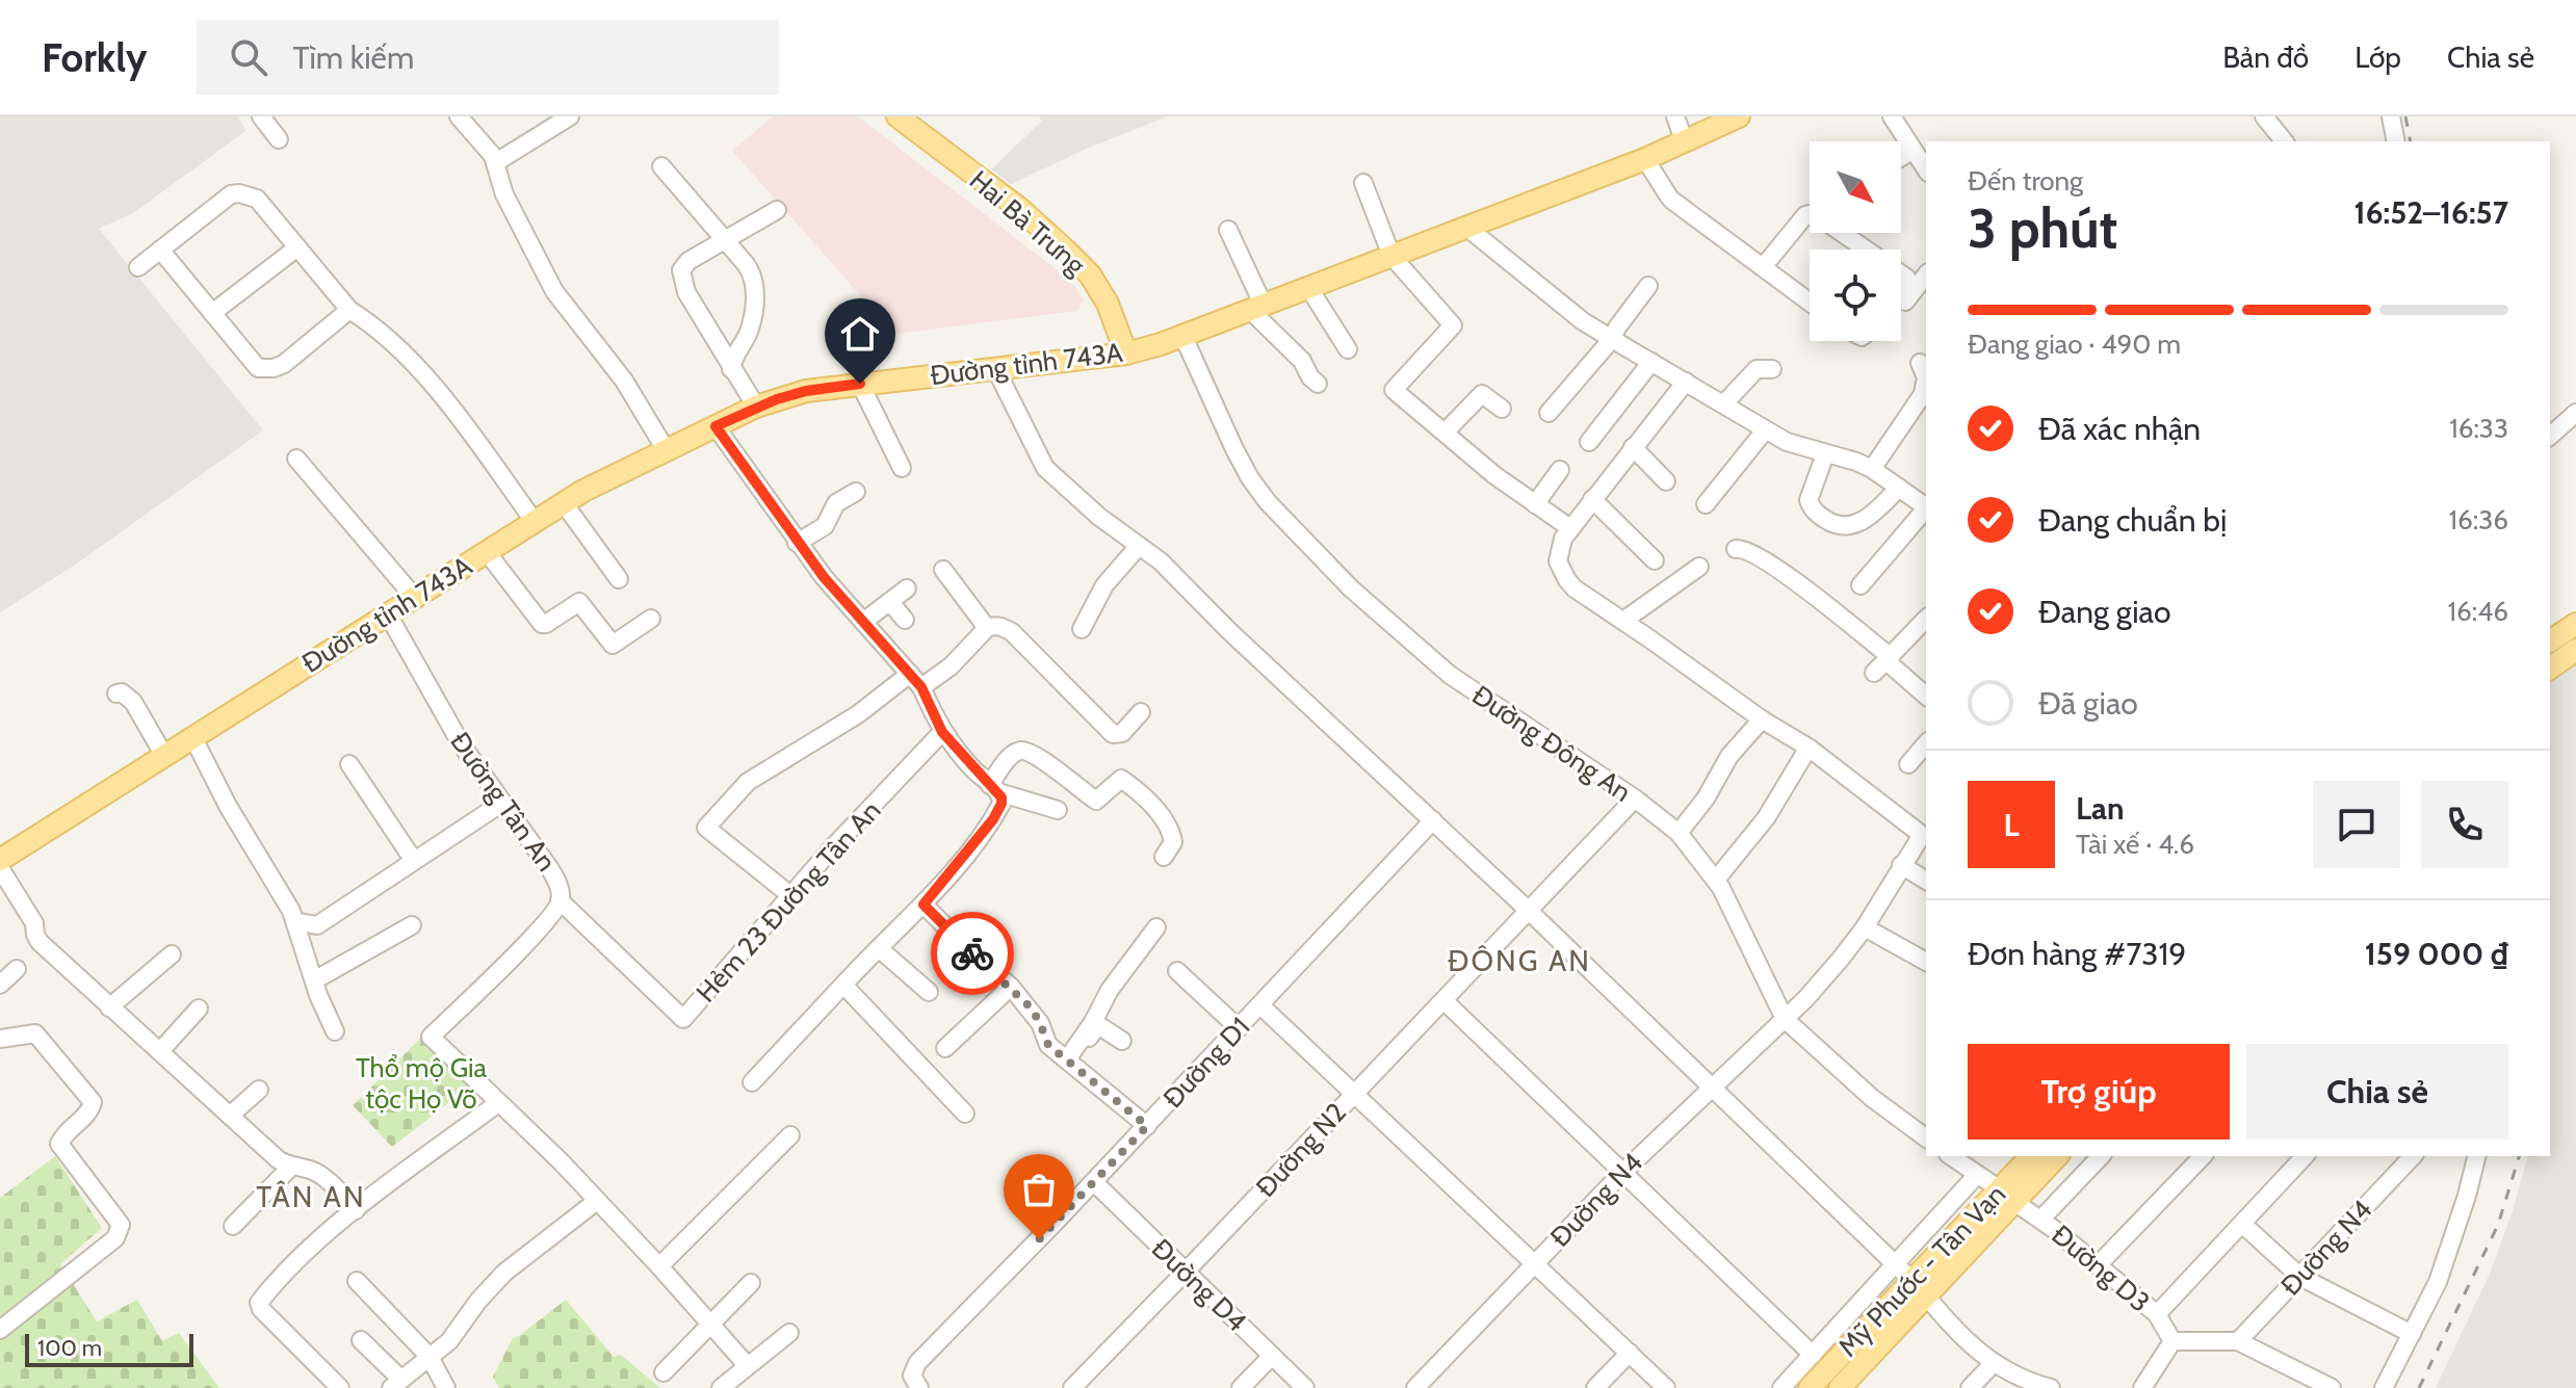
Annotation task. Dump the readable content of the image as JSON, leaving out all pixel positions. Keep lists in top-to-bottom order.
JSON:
{
  "streets": {
    "main road": ["Hai Bà Trưng", "Đường tỉnh 743A", "Mỹ Phước - Tân Vạn"],
    "street": [
      "Đường Đông An",
      "Đường Tân An",
      "Hẻm 23 Đường Tân An",
      "Đường D1",
      "Đường N2",
      "Đường N4",
      "Đường D3",
      "Đường D4"
    ]
  },
  "crossings": [
    ["Hai Bà Trưng", "Đường tỉnh 743A"],
    ["Đường tỉnh 743A", "Đường Đông An"],
    ["Đường tỉnh 743A", "Đường Tân An"],
    ["Đường Đông An", "Đường N2"],
    ["Đường Đông An", "Đường N4"],
    ["Đường Tân An", "Hẻm 23 Đường Tân An"],
    ["Đường D1", "Đường D4"],
    ["Đường N2", "Đường D4"],
    ["Đường D3", "Mỹ Phước - Tân Vạn"]
  ],
  "districts": ["ĐÔNG AN", "TÂN AN"],
  "parks": ["Thổ mộ Gia tộc Họ Võ"],
  "scale_bar": "100 m",
  "north": "bottom right",
  "page": {
    "header": "Forkly",
    "search": "Tìm kiếm",
    "nav": ["Bản đồ", "Lớp", "Chia sẻ"],
    "heading": ["3 phút", "Đến trong", "16:52–16:57"],
    "panel": [
      "Lan",
      "Tài xế · 4.6",
      "Đơn hàng #7319",
      "159 000 ₫"
    ],
    "bar": "Đang giao · 490 m",
    "list": [
      ["Đã xác nhận", "16:33"],
      ["Đang chuẩn bị", "16:36"],
      ["Đang giao", "16:46"],
      "Đã giao"
    ],
    "round": "L",
    "buttons": ["Trợ giúp", "Chia sẻ"],
    "scale": "100 m"
  }
}
